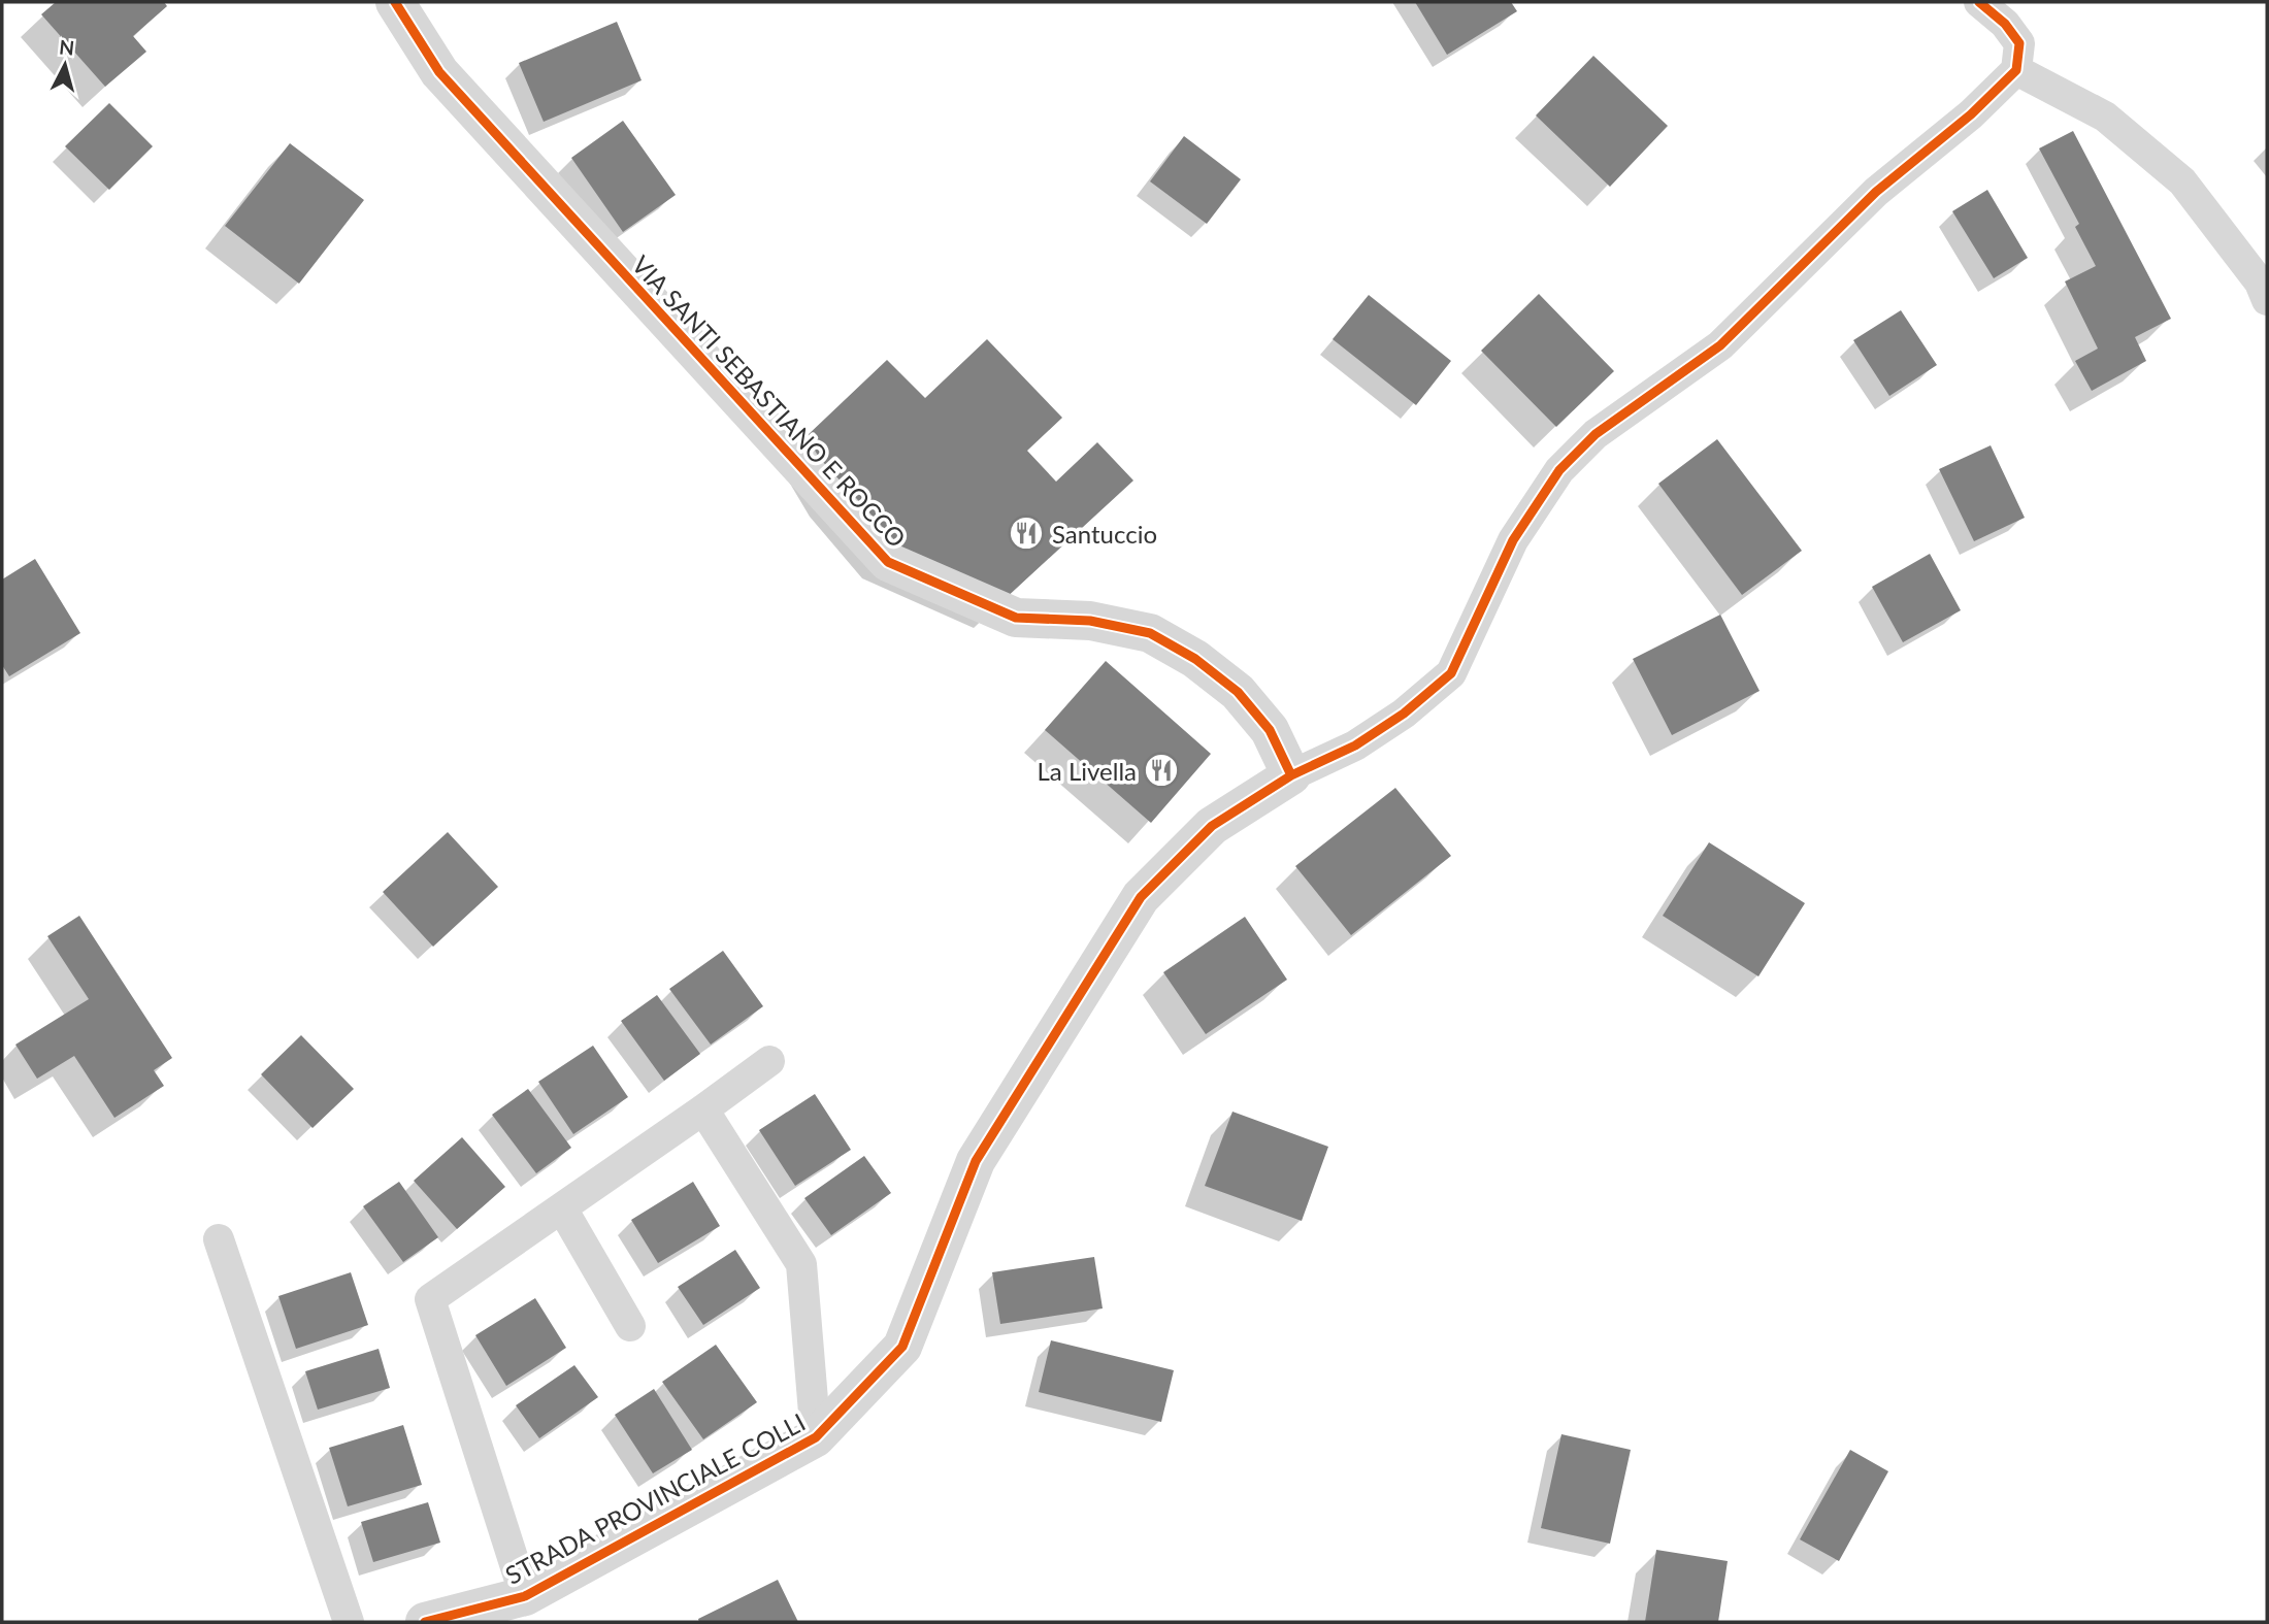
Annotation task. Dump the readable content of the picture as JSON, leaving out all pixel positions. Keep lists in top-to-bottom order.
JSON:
{
  "streets": {
    "street": ["VIA SANTI SEBASTIANO E ROCCO", "STRADA PROVINCIALE COLLI"]
  },
  "crossings": [
    ["VIA SANTI SEBASTIANO E ROCCO", "STRADA PROVINCIALE COLLI"]
  ],
  "places": {
    "restaurant": ["Santuccio", "La Livella"]
  },
  "north": "top"
}
